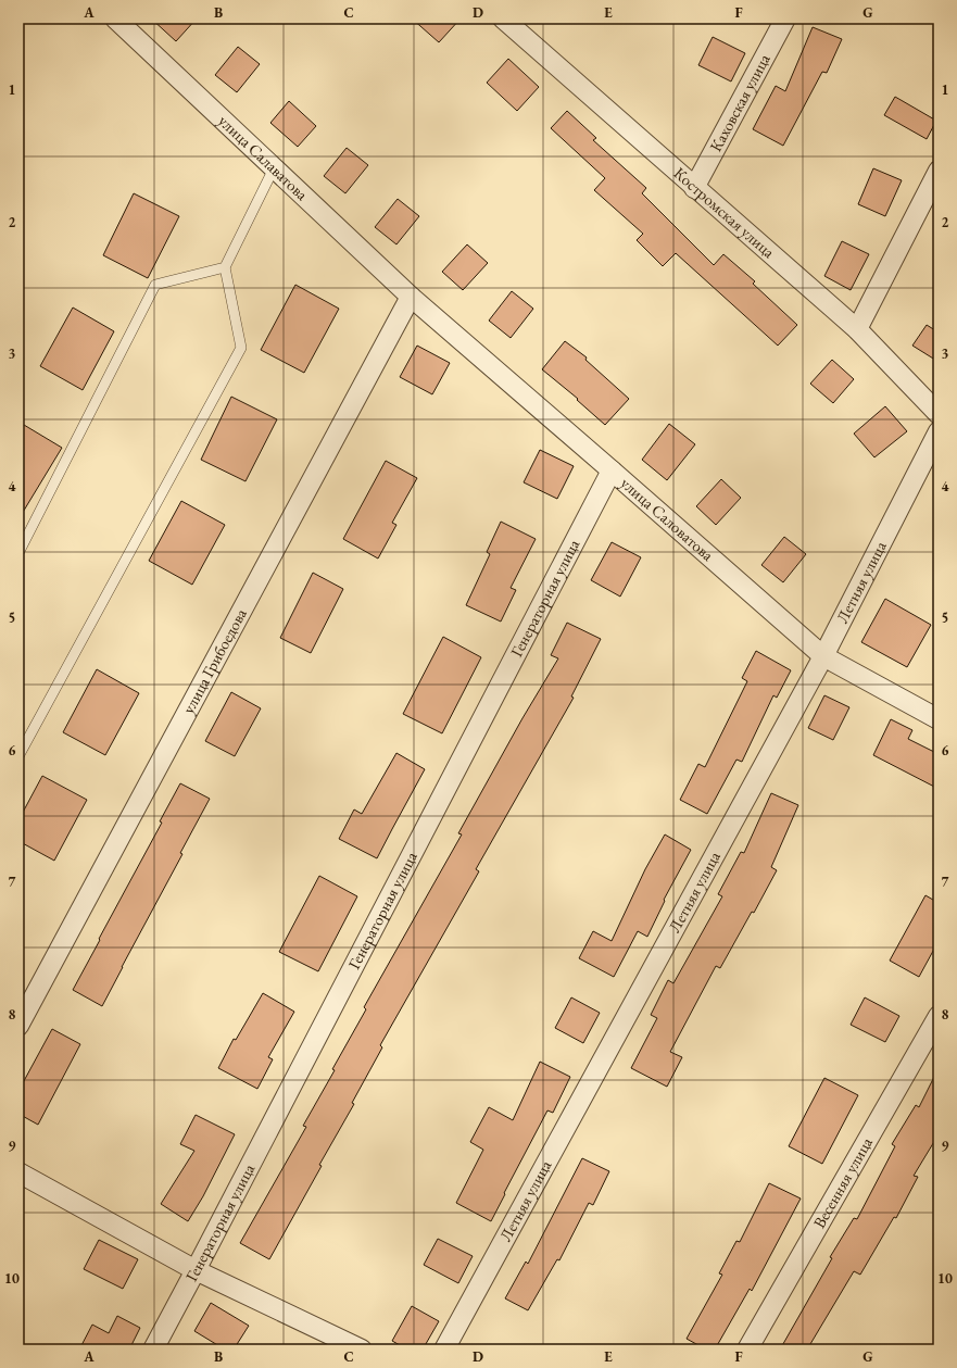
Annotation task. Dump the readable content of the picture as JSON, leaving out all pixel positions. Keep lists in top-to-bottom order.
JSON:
{
  "streets": {
    "street": [
      "Каховская улица",
      "улица Салаватова",
      "Костромская улица",
      "улица Саловатова",
      "Летняя улица",
      "Генераторная улица",
      "улица Грибоедова",
      "Весенняя улица"
    ]
  },
  "crossings": [
    ["Каховская улица", "Костромская улица"],
    ["улица Салаватова", "улица Саловатова"],
    ["улица Салаватова", "улица Грибоедова"],
    ["улица Саловатова", "Летняя улица"],
    ["улица Саловатова", "Генераторная улица"],
    ["улица Саловатова", "улица Грибоедова"]
  ],
  "grid": {
    "columns": [
      "A",
      "B",
      "C",
      "D",
      "E",
      "F",
      "G"
    ],
    "rows": [
      "1",
      "2",
      "3",
      "4",
      "5",
      "6",
      "7",
      "8",
      "9",
      "10"
    ]
  }
}
